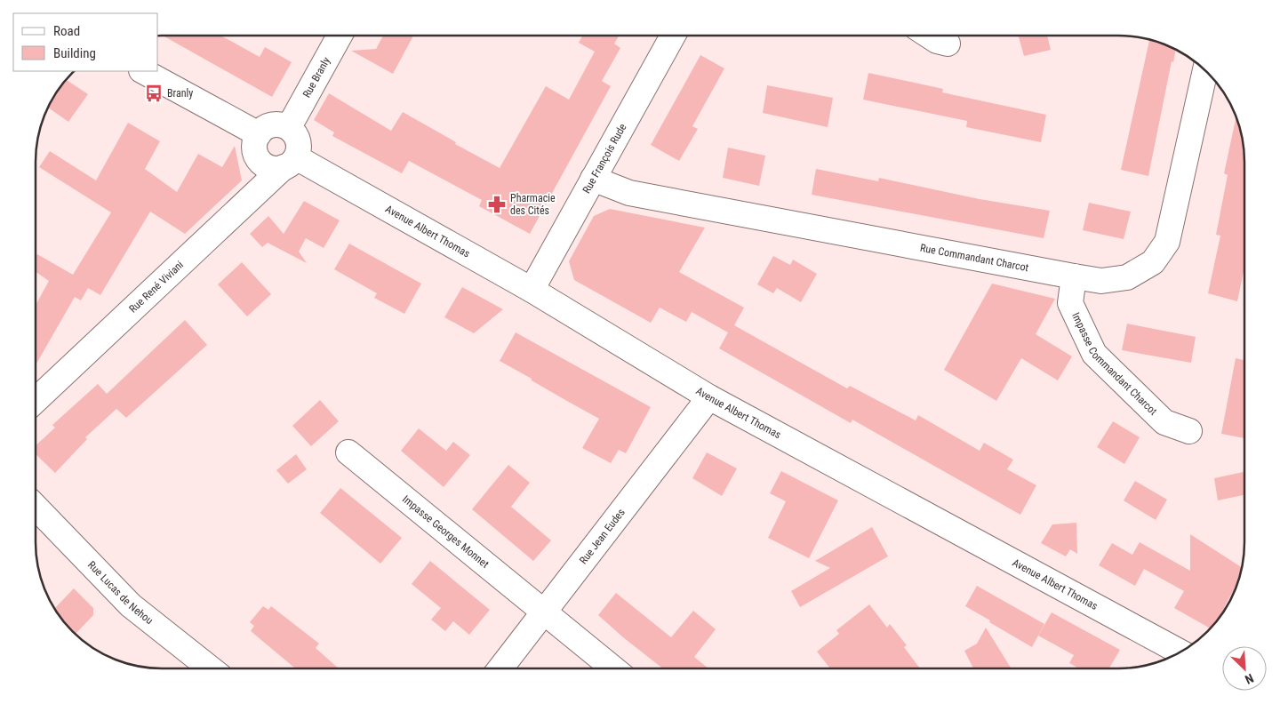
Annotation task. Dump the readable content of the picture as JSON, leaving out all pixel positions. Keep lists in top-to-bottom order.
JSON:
{
  "streets": {
    "street": [
      "Rue Branly",
      "Rue François Rude",
      "Avenue Albert Thomas",
      "Rue Commandant Charcot",
      "Rue René Viviani",
      "Impasse Commandant Charcot",
      "Impasse Georges Monnet",
      "Rue Jean Eudes",
      "Rue Lucas de Nehou"
    ]
  },
  "crossings": [
    ["Rue Branly", "Avenue Albert Thomas"],
    ["Rue Branly", "Rue René Viviani"],
    ["Rue François Rude", "Avenue Albert Thomas"],
    ["Rue François Rude", "Rue Commandant Charcot"],
    ["Avenue Albert Thomas", "Rue René Viviani"],
    ["Avenue Albert Thomas", "Rue Jean Eudes"],
    ["Rue Commandant Charcot", "Impasse Commandant Charcot"],
    ["Impasse Georges Monnet", "Rue Jean Eudes"]
  ],
  "places": {
    "bus stop": ["Branly"],
    "pharmacy": ["Pharmacie des Cités"]
  },
  "legend": ["Road", "Building"],
  "north": "bottom right"
}
